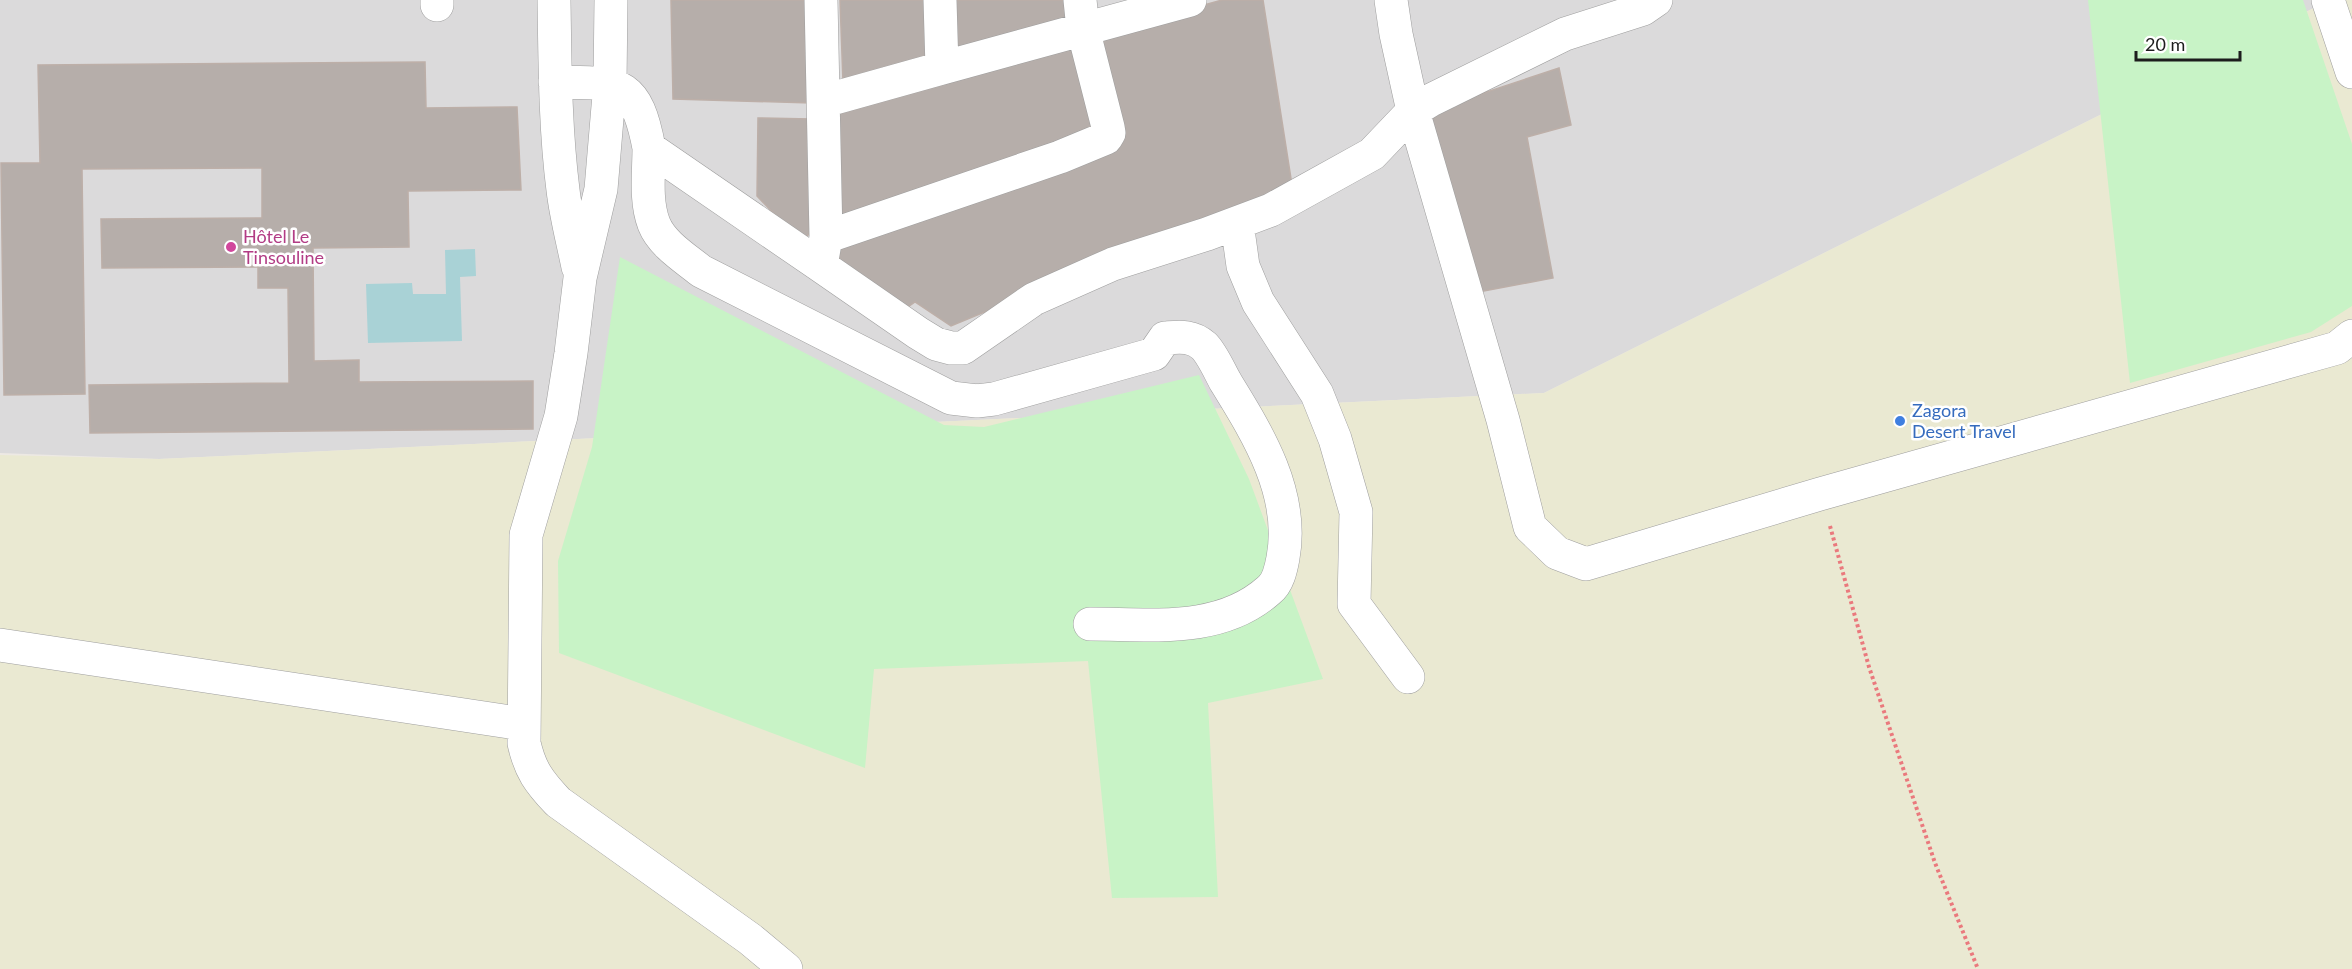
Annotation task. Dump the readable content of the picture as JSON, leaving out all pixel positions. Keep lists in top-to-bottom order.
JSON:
{
  "places": ["Hôtel Le Tinsouline", "Zagora Desert Travel"],
  "scale_bar": "20 m"
}
